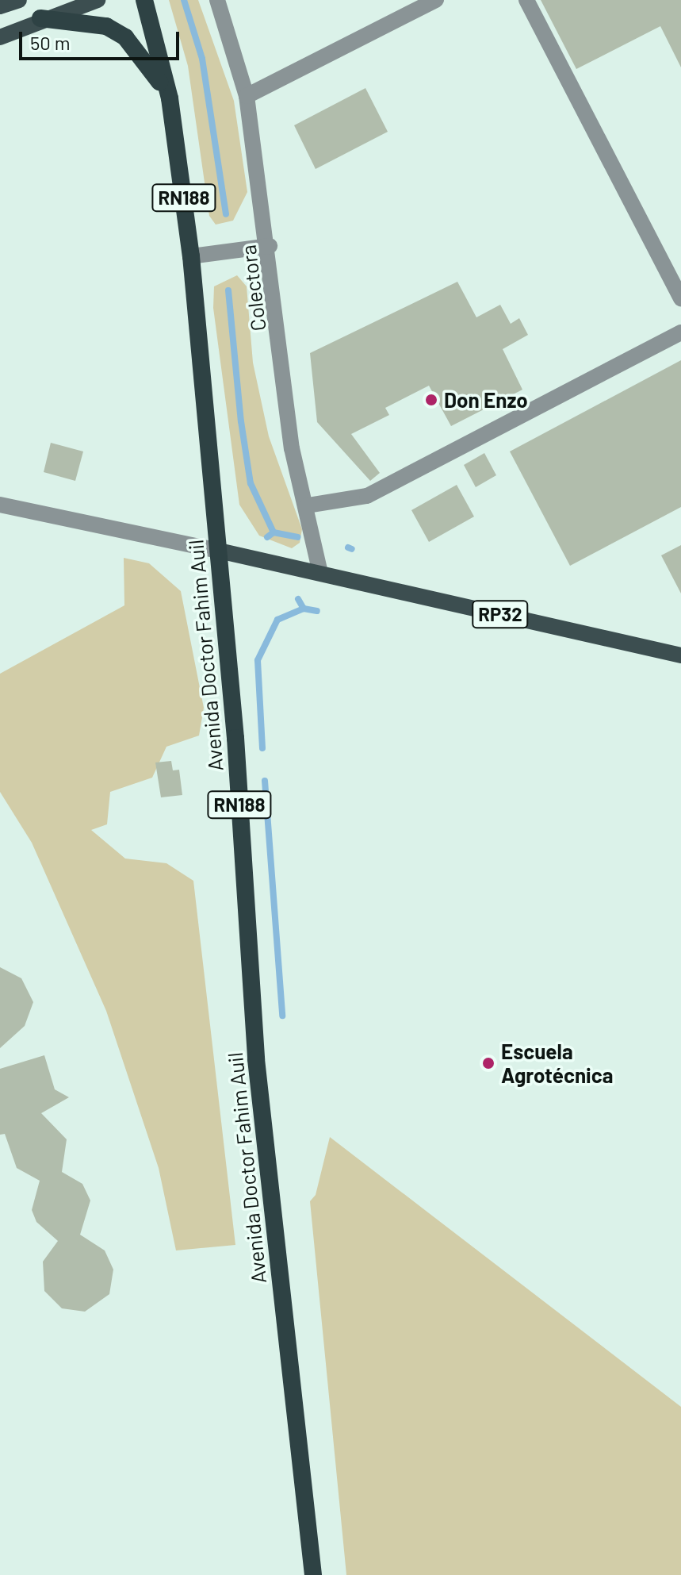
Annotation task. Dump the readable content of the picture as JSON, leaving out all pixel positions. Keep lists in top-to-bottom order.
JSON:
{
  "streets": {
    "highway": ["RN188", "Avenida Doctor Fahim Auil"],
    "main road": ["RP32"],
    "street": ["Colectora"]
  },
  "crossings": [
    ["Colectora", "RP32"],
    ["RP32", "Avenida Doctor Fahim Auil"]
  ],
  "places": ["Don Enzo", "Escuela Agrotécnica"],
  "scale_bar": "50 m"
}
